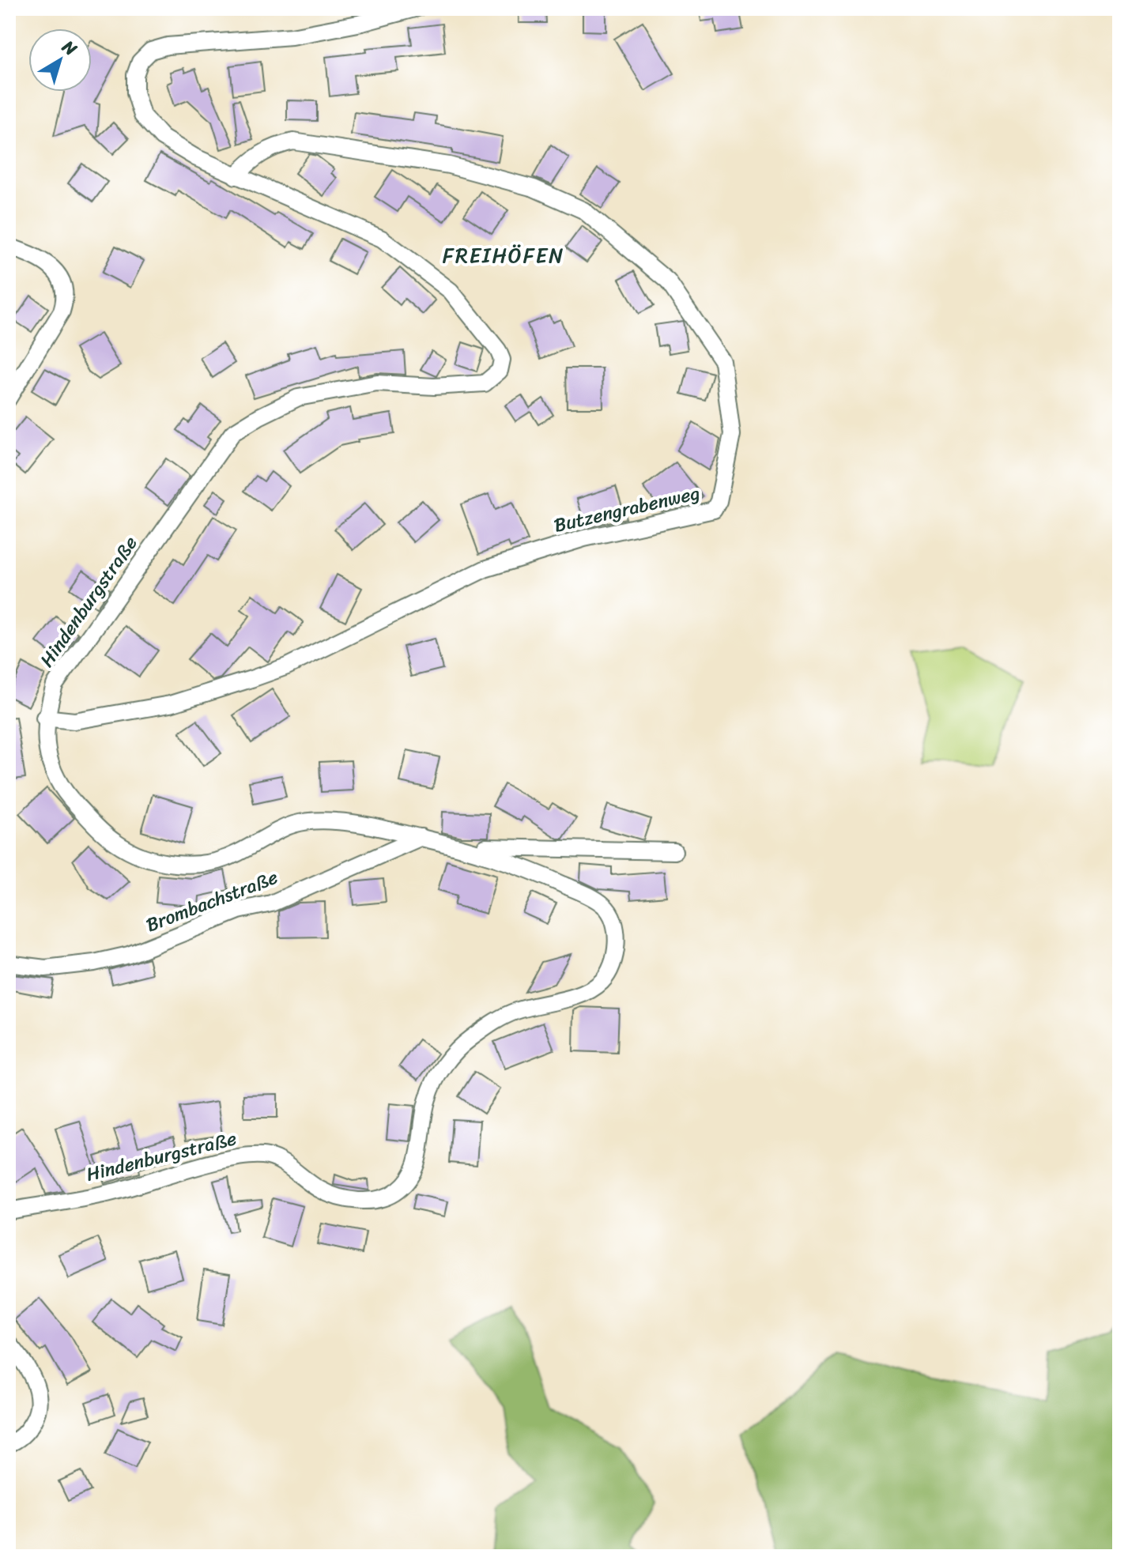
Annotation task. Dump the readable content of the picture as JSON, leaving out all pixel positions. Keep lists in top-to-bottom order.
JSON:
{
  "streets": {
    "street": ["Butzengrabenweg", "Hindenburgstraße", "Brombachstraße"]
  },
  "crossings": [
    ["Butzengrabenweg", "Hindenburgstraße"],
    ["Hindenburgstraße", "Brombachstraße"]
  ],
  "districts": ["FREIHÖFEN"],
  "north": "top right"
}
